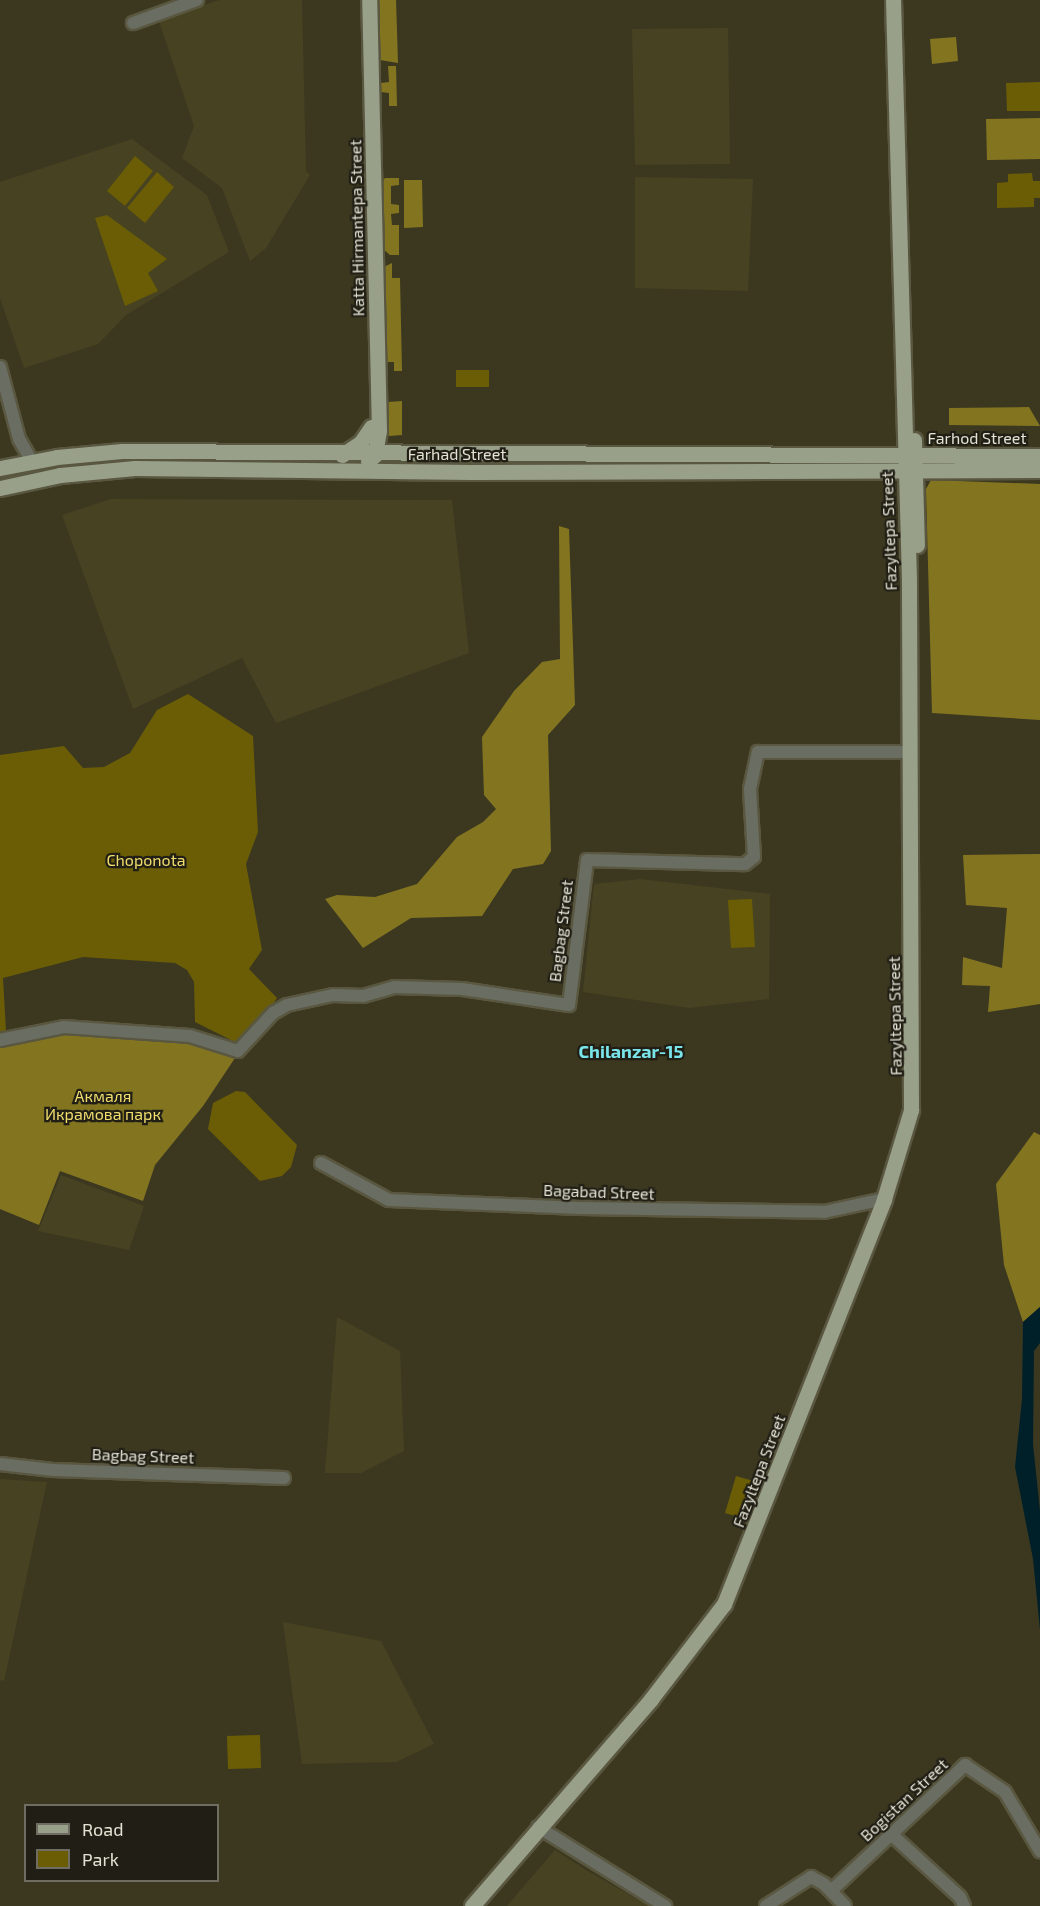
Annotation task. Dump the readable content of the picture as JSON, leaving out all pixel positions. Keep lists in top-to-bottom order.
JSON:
{
  "streets": {
    "main road": [
      "Katta Hirmаntepa Street",
      "Farhod Street",
      "Farhad Street",
      "Fazyltepa Street"
    ],
    "street": ["Bagbag Street", "Bagabad Street", "Bogistan Street"]
  },
  "crossings": [
    ["Katta Hirmаntepa Street", "Farhad Street"],
    ["Farhod Street", "Farhad Street"],
    ["Farhod Street", "Fazyltepa Street"],
    ["Farhad Street", "Fazyltepa Street"],
    ["Fazyltepa Street", "Bagbag Street"],
    ["Fazyltepa Street", "Bagabad Street"]
  ],
  "districts": ["Chilanzar-15"],
  "parks": ["Choponota", "Акмаля Икрамова парк"],
  "legend": ["Road", "Park"]
}
